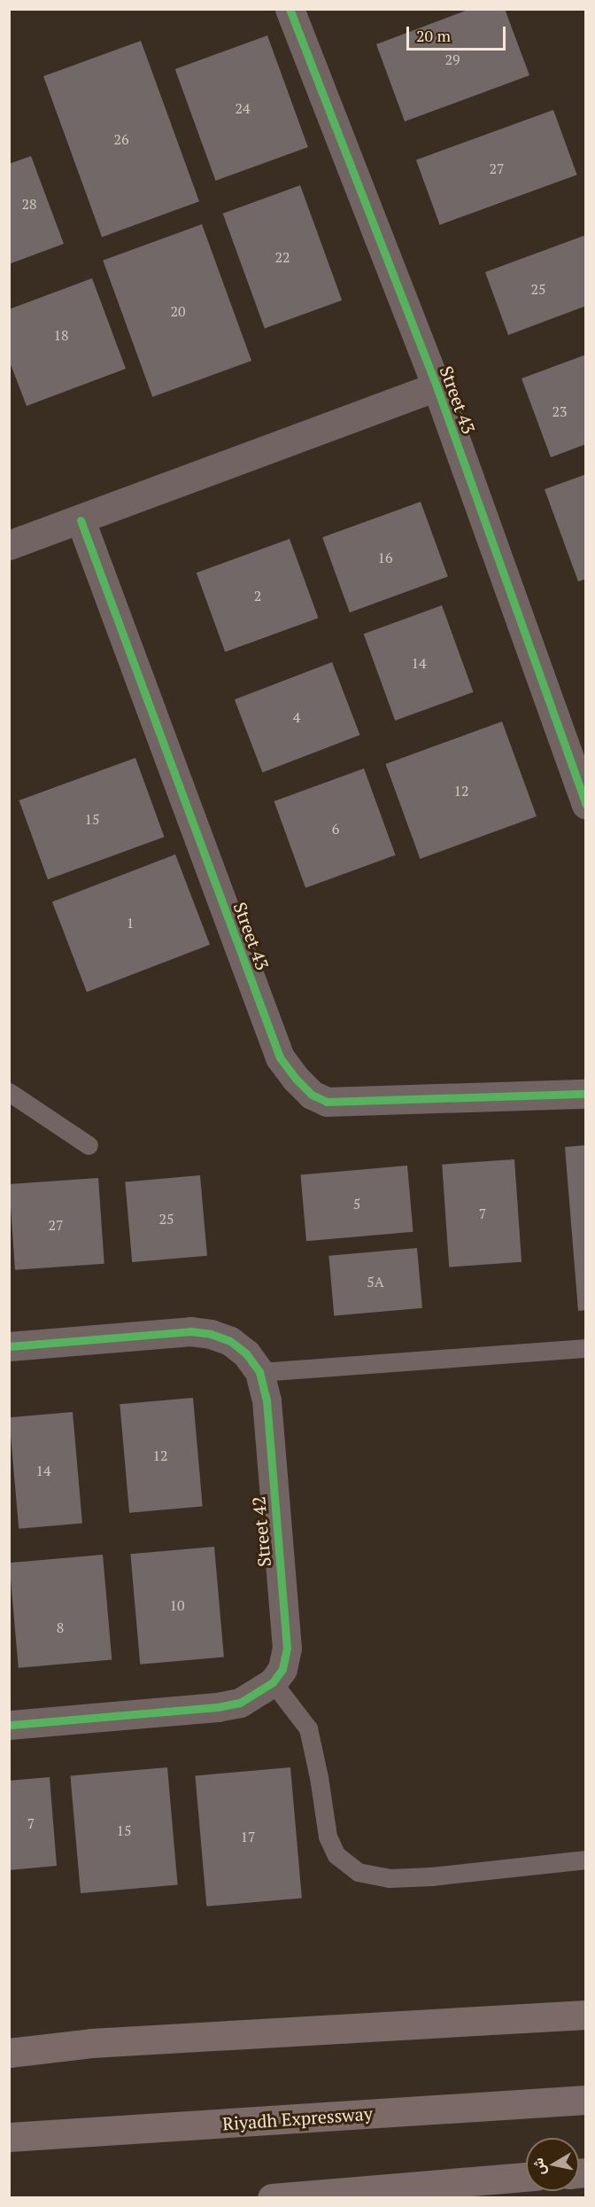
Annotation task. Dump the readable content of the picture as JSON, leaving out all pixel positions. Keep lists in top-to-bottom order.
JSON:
{
  "streets": {
    "highway": ["Riyadh Expressway"],
    "street": ["Street 43", "Street 42"]
  },
  "house_numbers": [
    "29",
    "24",
    "26",
    "27",
    "28",
    "22",
    "25",
    "20",
    "18",
    "23",
    "16",
    "2",
    "14",
    "4",
    "12",
    "15",
    "6",
    "1",
    "5",
    "7",
    "25",
    "27",
    "5A",
    "12",
    "14",
    "10",
    "8",
    "7",
    "15",
    "17"
  ],
  "scale_bar": "20 m",
  "north": "left"
}
